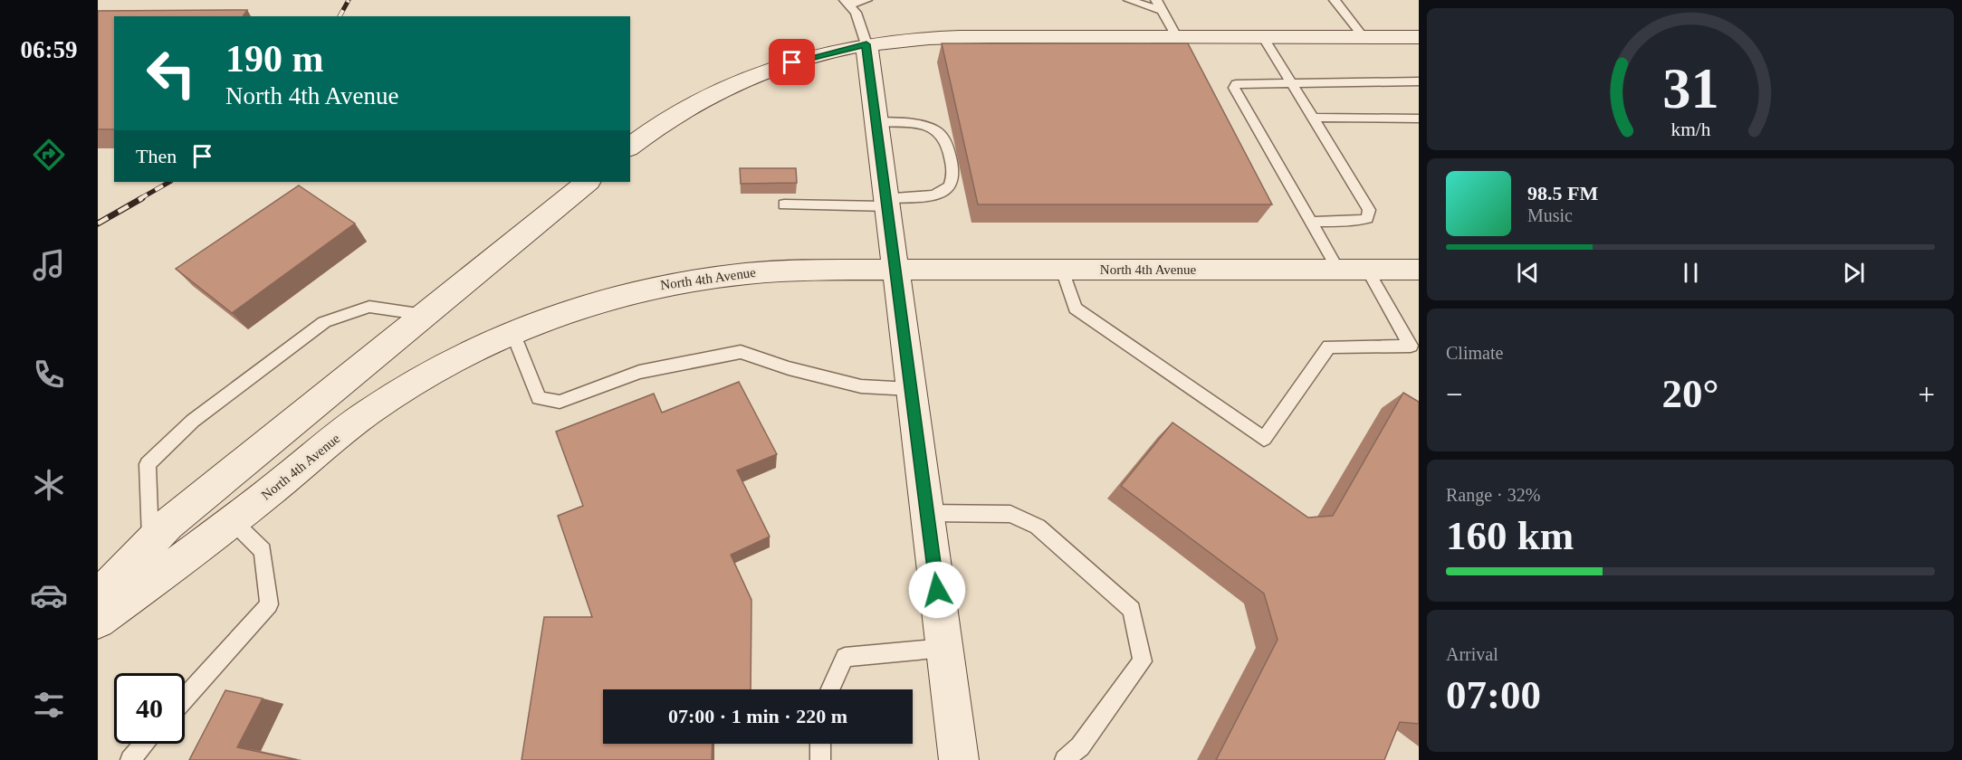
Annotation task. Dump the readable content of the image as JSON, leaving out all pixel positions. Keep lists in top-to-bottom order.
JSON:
{
  "streets": {
    "street": ["North 4th Avenue"]
  },
  "page": {
    "tabs": "06:59",
    "turn": ["190 m", "North 4th Avenue"],
    "then": "Then",
    "song": ["98.5 FM", "Music"],
    "tile": [
      "Climate",
      ["Range · 32%", "160 km"],
      ["Arrival", "07:00"]
    ],
    "heat": ["−", "20°", "+"],
    "limit": "40",
    "trip": "07:00 · 1 min · 220 m",
    "gauge": ["31", "km/h"]
  }
}
